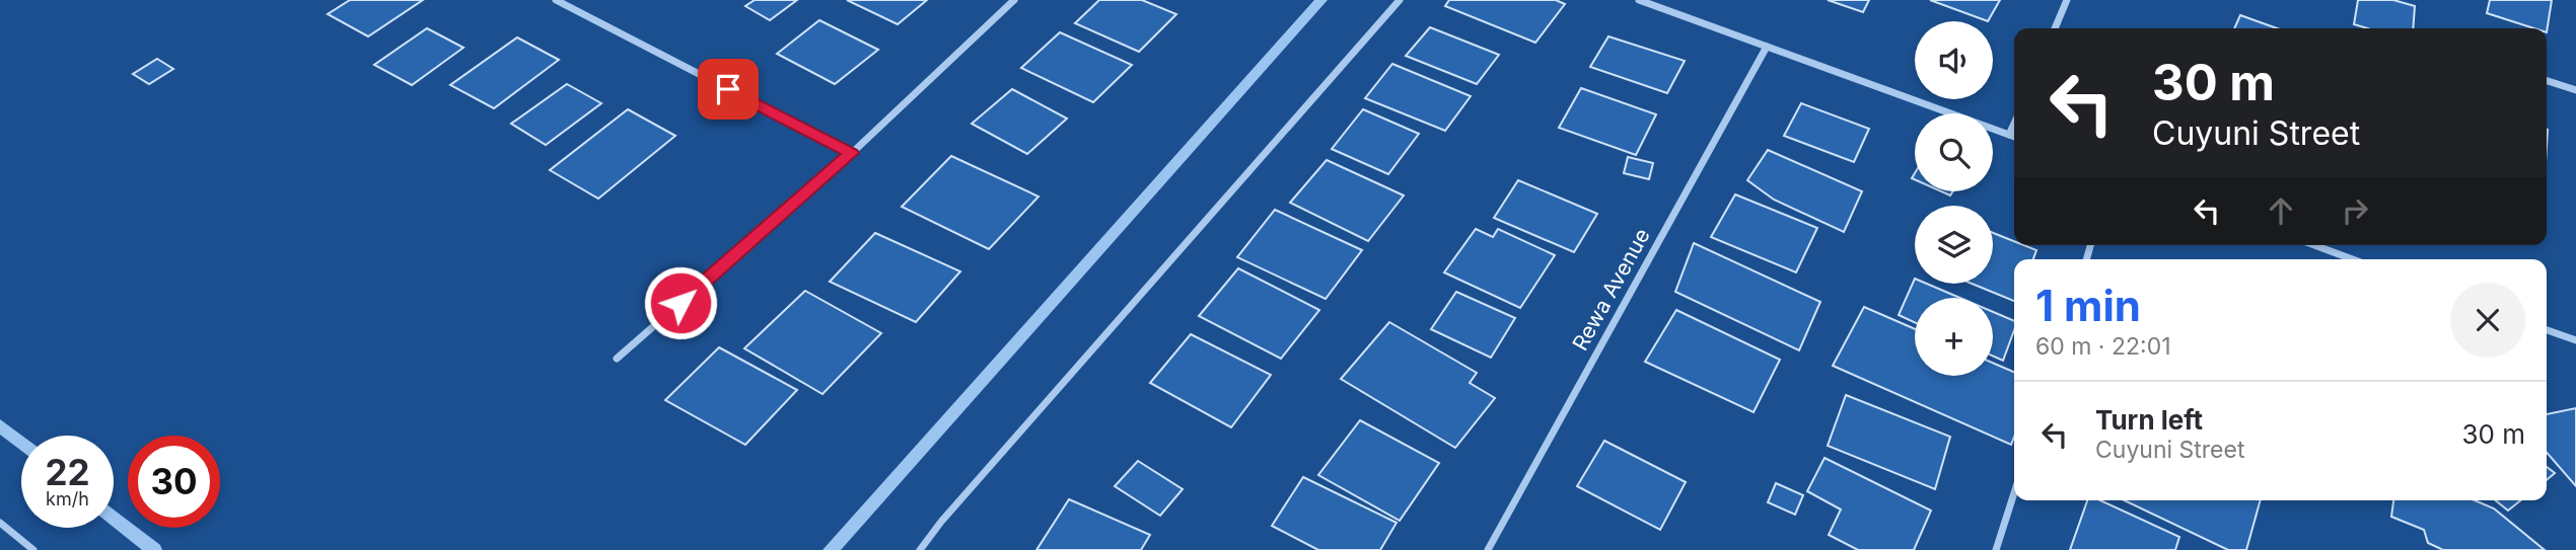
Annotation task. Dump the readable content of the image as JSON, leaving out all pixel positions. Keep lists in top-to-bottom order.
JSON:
{
  "streets": {
    "street": ["Rewa Avenue"]
  },
  "page": {
    "map_buttons": "+",
    "turn": ["30 m", "Cuyuni Street"],
    "heading": ["1 min", "60 m · 22:01"],
    "list": [
      {
        "name": "Turn left",
        "note": "Cuyuni Street",
        "value": "30 m"
      }
    ],
    "speed": "22 km/h",
    "limit": "30"
  }
}
